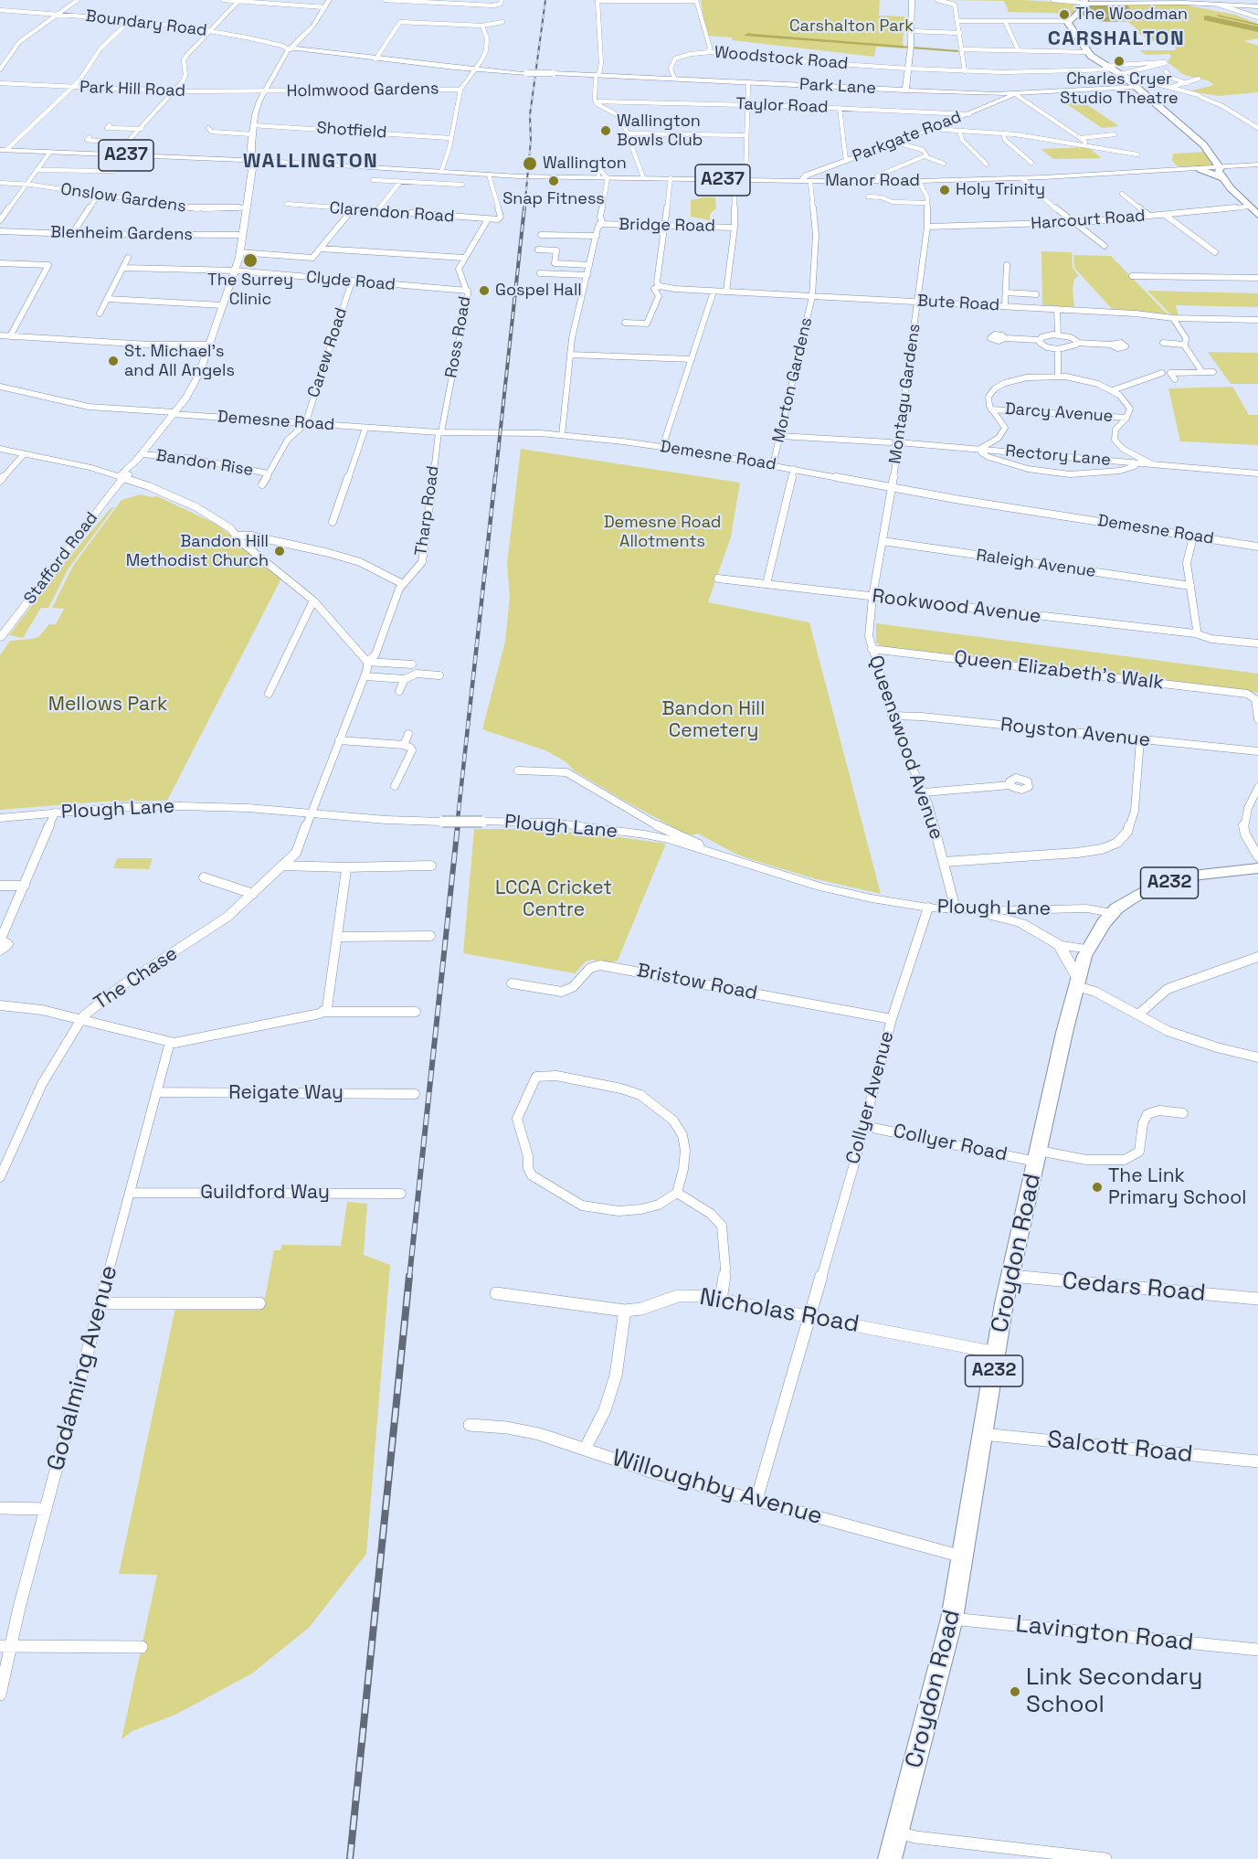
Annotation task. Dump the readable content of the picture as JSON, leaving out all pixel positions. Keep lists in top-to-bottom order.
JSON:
{
  "streets": {
    "highway": ["A232", "Croydon Road"],
    "main road": [
      "Boundary Road",
      "Park Lane",
      "Parkgate Road",
      "A237",
      "Manor Road",
      "Stafford Road",
      "Plough Lane"
    ],
    "street": [
      "Woodstock Road",
      "Park Hill Road",
      "Holmwood Gardens",
      "Taylor Road",
      "Shotfield",
      "Onslow Gardens",
      "Clarendon Road",
      "Harcourt Road",
      "Bridge Road",
      "Blenheim Gardens",
      "Clyde Road",
      "Bute Road",
      "Ross Road",
      "Carew Road",
      "Morton Gardens",
      "Montagu Gardens",
      "Darcy Avenue",
      "Demesne Road",
      "Rectory Lane",
      "Bandon Rise",
      "Tharp Road",
      "Raleigh Avenue",
      "Rookwood Avenue",
      "Queen Elizabeth's Walk",
      "Royston Avenue",
      "Queenswood Avenue",
      "The Chase",
      "Bristow Road",
      "Reigate Way",
      "Collyer Avenue",
      "Collyer Road",
      "Guildford Way",
      "Cedars Road",
      "Nicholas Road",
      "Godalming Avenue",
      "Salcott Road",
      "Willoughby Avenue",
      "Lavington Road"
    ]
  },
  "crossings": [
    ["Boundary Road", "Park Lane"],
    ["Boundary Road", "Stafford Road"],
    ["Woodstock Road", "Park Lane"],
    ["Park Lane", "Parkgate Road"],
    ["Park Hill Road", "Holmwood Gardens"],
    ["Park Hill Road", "Stafford Road"],
    ["Holmwood Gardens", "Stafford Road"],
    ["Taylor Road", "Parkgate Road"],
    ["Shotfield", "Stafford Road"],
    ["Parkgate Road", "Manor Road"],
    ["Parkgate Road", "Morton Gardens"],
    ["A237", "Manor Road"],
    ["A237", "Clarendon Road"],
    ["A237", "Stafford Road"],
    ["Manor Road", "Clarendon Road"],
    ["Manor Road", "Morton Gardens"],
    ["Onslow Gardens", "Stafford Road"],
    ["Harcourt Road", "Montagu Gardens"],
    ["Blenheim Gardens", "Stafford Road"],
    ["Clyde Road", "Ross Road"],
    ["Clyde Road", "Carew Road"],
    ["Clyde Road", "Stafford Road"],
    ["Bute Road", "Morton Gardens"],
    ["Bute Road", "Montagu Gardens"],
    ["Ross Road", "Demesne Road"],
    ["Ross Road", "Tharp Road"],
    ["Carew Road", "Demesne Road"],
    ["Carew Road", "Bandon Rise"],
    ["Morton Gardens", "Demesne Road"],
    ["Montagu Gardens", "Demesne Road"],
    ["Montagu Gardens", "Rectory Lane"],
    ["Montagu Gardens", "Queenswood Avenue"],
    ["Demesne Road", "Bandon Rise"],
    ["Demesne Road", "Tharp Road"],
    ["Demesne Road", "Stafford Road"],
    ["Demesne Road", "Queenswood Avenue"],
    ["Bandon Rise", "Stafford Road"],
    ["Tharp Road", "The Chase"],
    ["Raleigh Avenue", "Queenswood Avenue"],
    ["Rookwood Avenue", "Queenswood Avenue"],
    ["Queen Elizabeth's Walk", "Queenswood Avenue"],
    ["Royston Avenue", "Queenswood Avenue"],
    ["Queenswood Avenue", "Plough Lane"],
    ["Plough Lane", "The Chase"],
    ["Plough Lane", "Collyer Avenue"],
    ["Plough Lane", "Croydon Road"],
    ["Bristow Road", "Collyer Avenue"],
    ["Reigate Way", "Godalming Avenue"],
    ["Collyer Avenue", "Collyer Road"],
    ["Collyer Avenue", "Nicholas Road"],
    ["Collyer Avenue", "Willoughby Avenue"],
    ["Collyer Road", "Croydon Road"],
    ["Guildford Way", "Godalming Avenue"],
    ["Croydon Road", "Cedars Road"],
    ["Croydon Road", "Nicholas Road"],
    ["Croydon Road", "Salcott Road"],
    ["Croydon Road", "Willoughby Avenue"],
    ["Croydon Road", "Lavington Road"]
  ],
  "districts": ["CARSHALTON", "WALLINGTON"],
  "parks": [
    "Carshalton Park",
    "Demesne Road Allotments",
    "Mellows Park",
    "Bandon Hill Cemetery",
    "LCCA Cricket Centre"
  ],
  "places": [
    "The Woodman",
    "Charles Cryer Studio Theatre",
    "Wallington Bowls Club",
    "Wallington",
    "Snap Fitness",
    "Holy Trinity",
    "The Surrey Clinic",
    "Gospel Hall",
    "St. Michael's and All Angels",
    "Bandon Hill Methodist Church",
    "The Link Primary School",
    "Link Secondary School"
  ]
}
